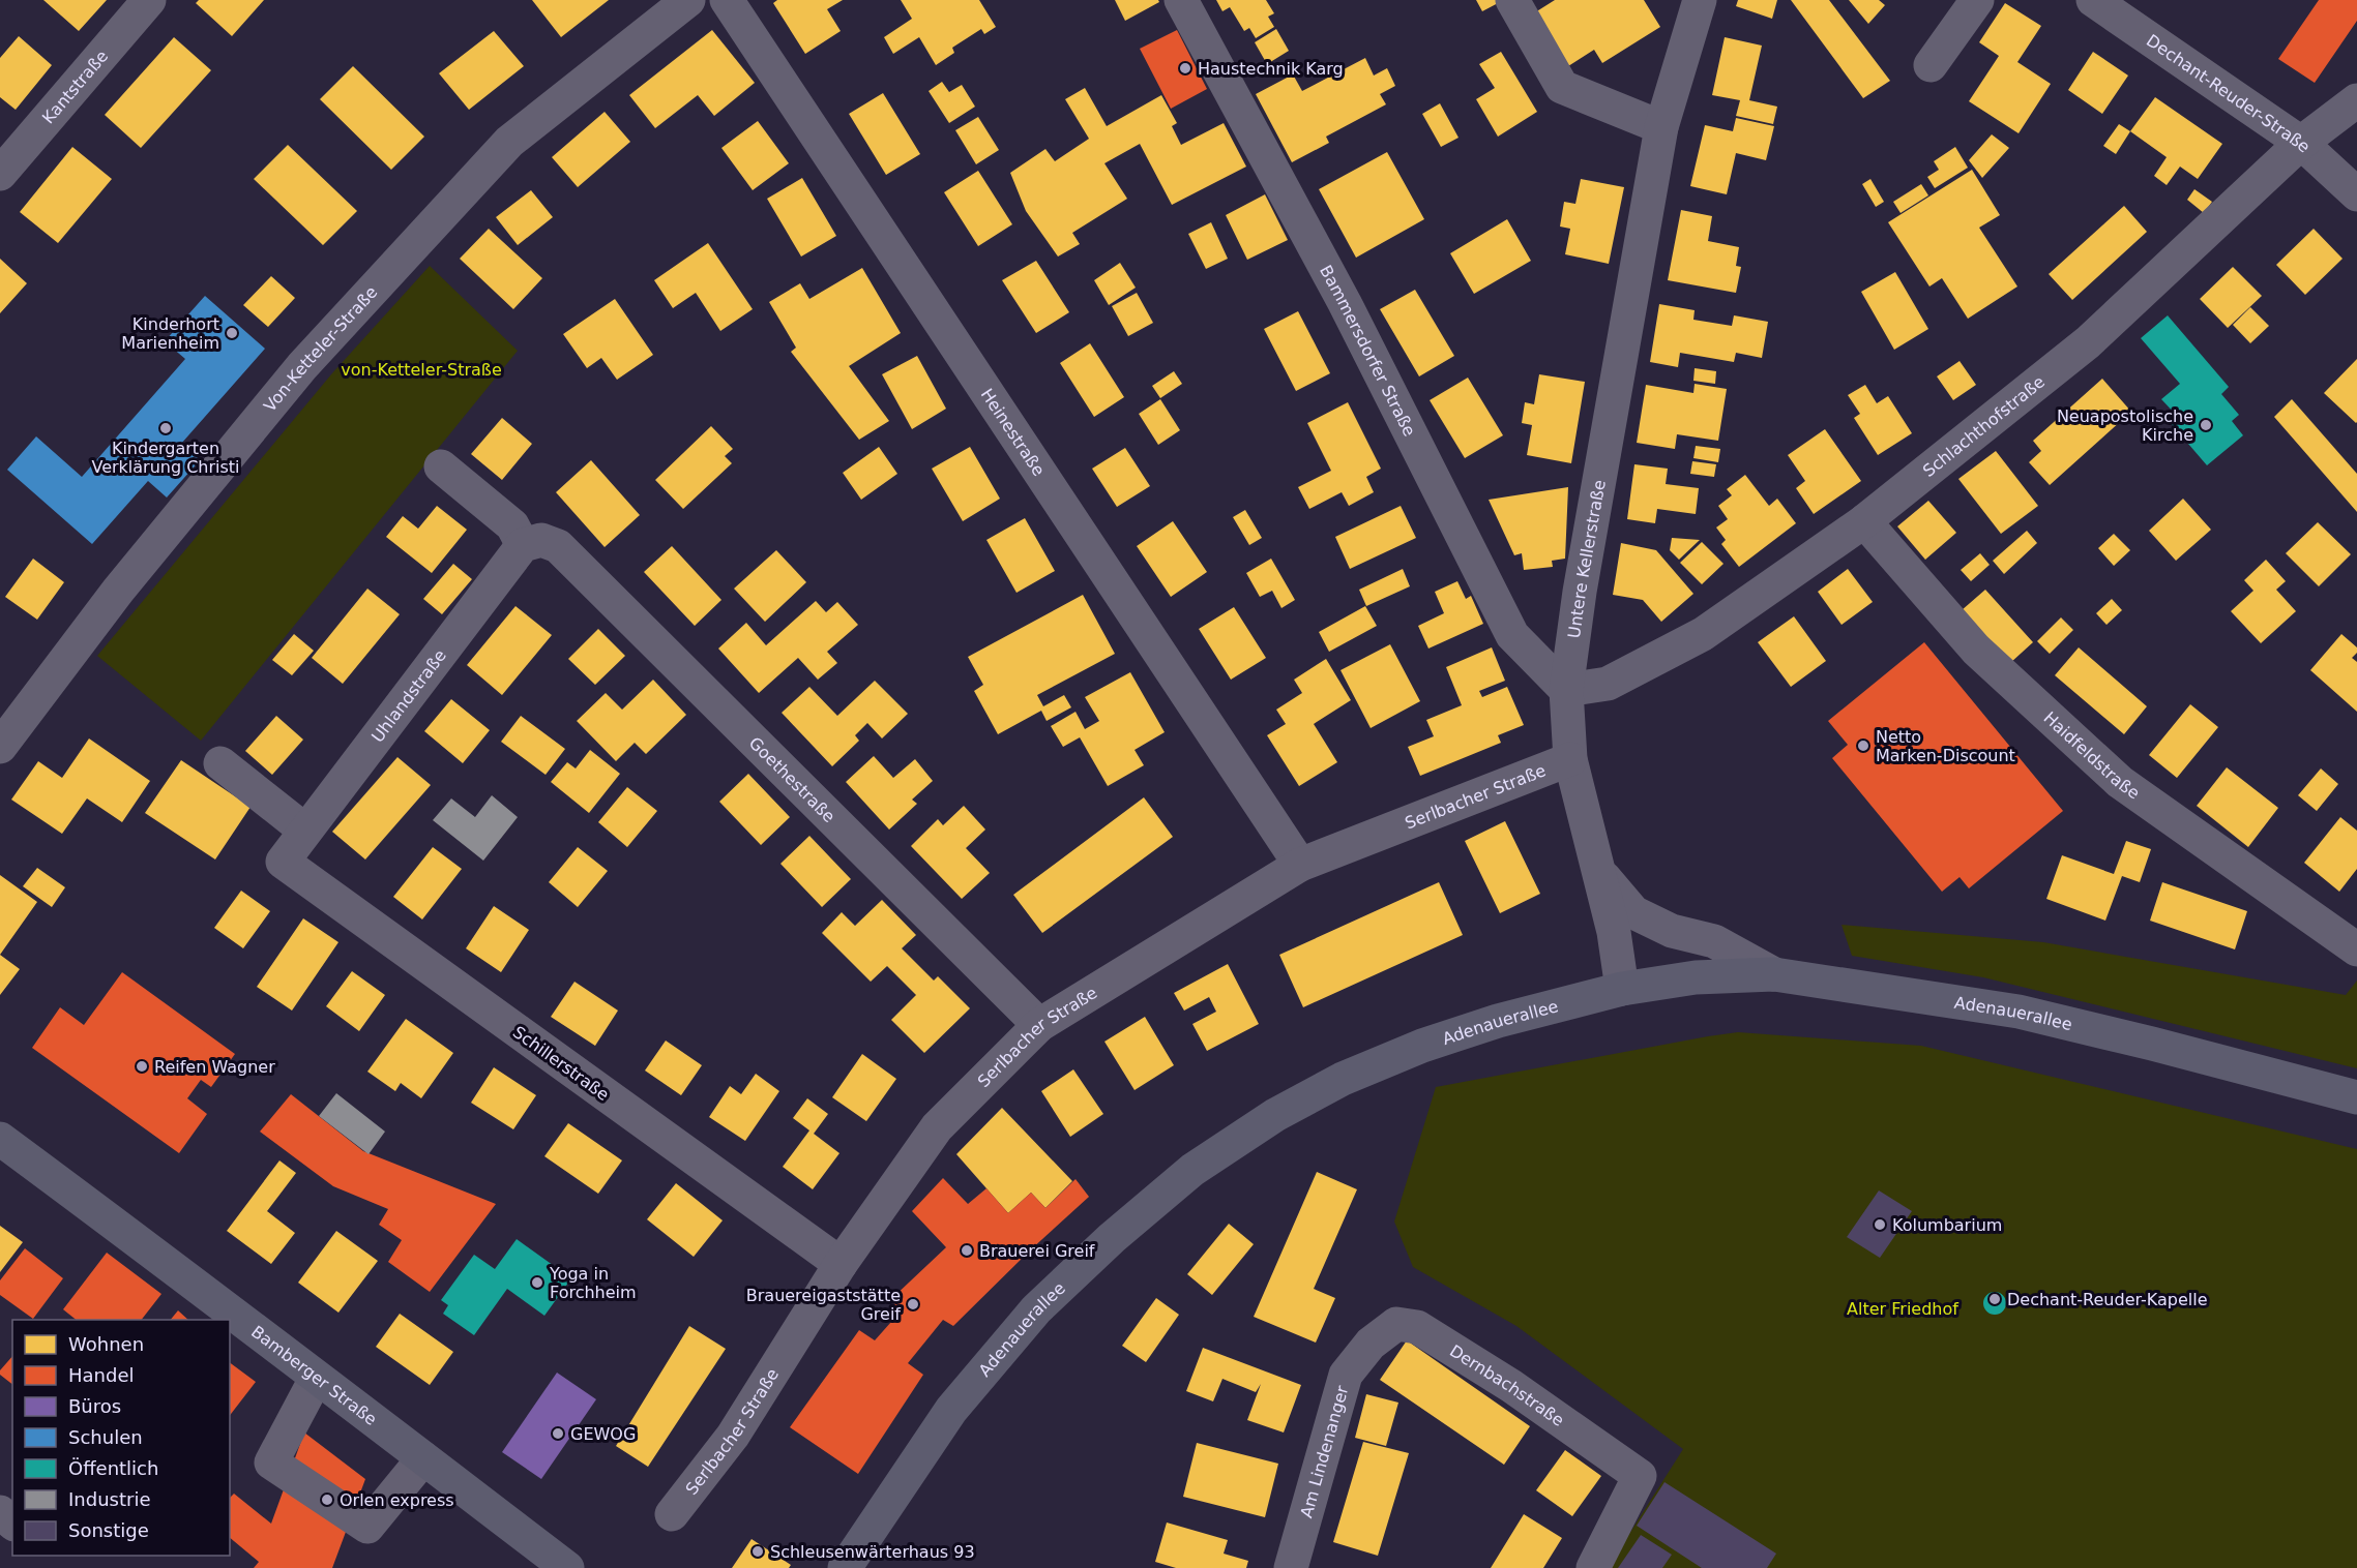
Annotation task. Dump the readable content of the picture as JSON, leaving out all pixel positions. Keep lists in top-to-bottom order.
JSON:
{
  "streets": {
    "main road": ["Adenauerallee", "Bamberger Straße"],
    "street": [
      "Kantstraße",
      "Dechant-Reuder-Straße",
      "Von-Ketteler-Straße",
      "Bammersdorfer Straße",
      "Schlachthofstraße",
      "Heinestraße",
      "Untere Kellerstraße",
      "Uhlandstraße",
      "Haidfeldstraße",
      "Goethestraße",
      "Serlbacher Straße",
      "Schillerstraße",
      "Dernbachstraße",
      "Am Lindenanger"
    ]
  },
  "crossings": [
    ["Dechant-Reuder-Straße", "Schlachthofstraße"],
    ["Bammersdorfer Straße", "Schlachthofstraße"],
    ["Bammersdorfer Straße", "Untere Kellerstraße"],
    ["Schlachthofstraße", "Untere Kellerstraße"],
    ["Schlachthofstraße", "Haidfeldstraße"],
    ["Heinestraße", "Serlbacher Straße"],
    ["Untere Kellerstraße", "Serlbacher Straße"],
    ["Untere Kellerstraße", "Adenauerallee"],
    ["Uhlandstraße", "Goethestraße"],
    ["Uhlandstraße", "Schillerstraße"],
    ["Goethestraße", "Serlbacher Straße"],
    ["Serlbacher Straße", "Schillerstraße"],
    ["Dernbachstraße", "Am Lindenanger"]
  ],
  "parks": ["von-Ketteler-Straße", "Alter Friedhof"],
  "places": [
    "Haustechnik Karg",
    "Kinderhort Marienheim",
    "Neuapostolische Kirche",
    "Kindergarten Verklärung Christi",
    "Netto Marken-Discount",
    "Reifen Wagner",
    "Kolumbarium",
    "Brauerei Greif",
    "Yoga in Forchheim",
    "Dechant-Reuder-Kapelle",
    "Brauereigaststätte Greif",
    "GEWOG",
    "Orlen express",
    "Schleusenwärterhaus 93"
  ],
  "legend": [
    "Wohnen",
    "Handel",
    "Büros",
    "Schulen",
    "Öffentlich",
    "Industrie",
    "Sonstige"
  ]
}
